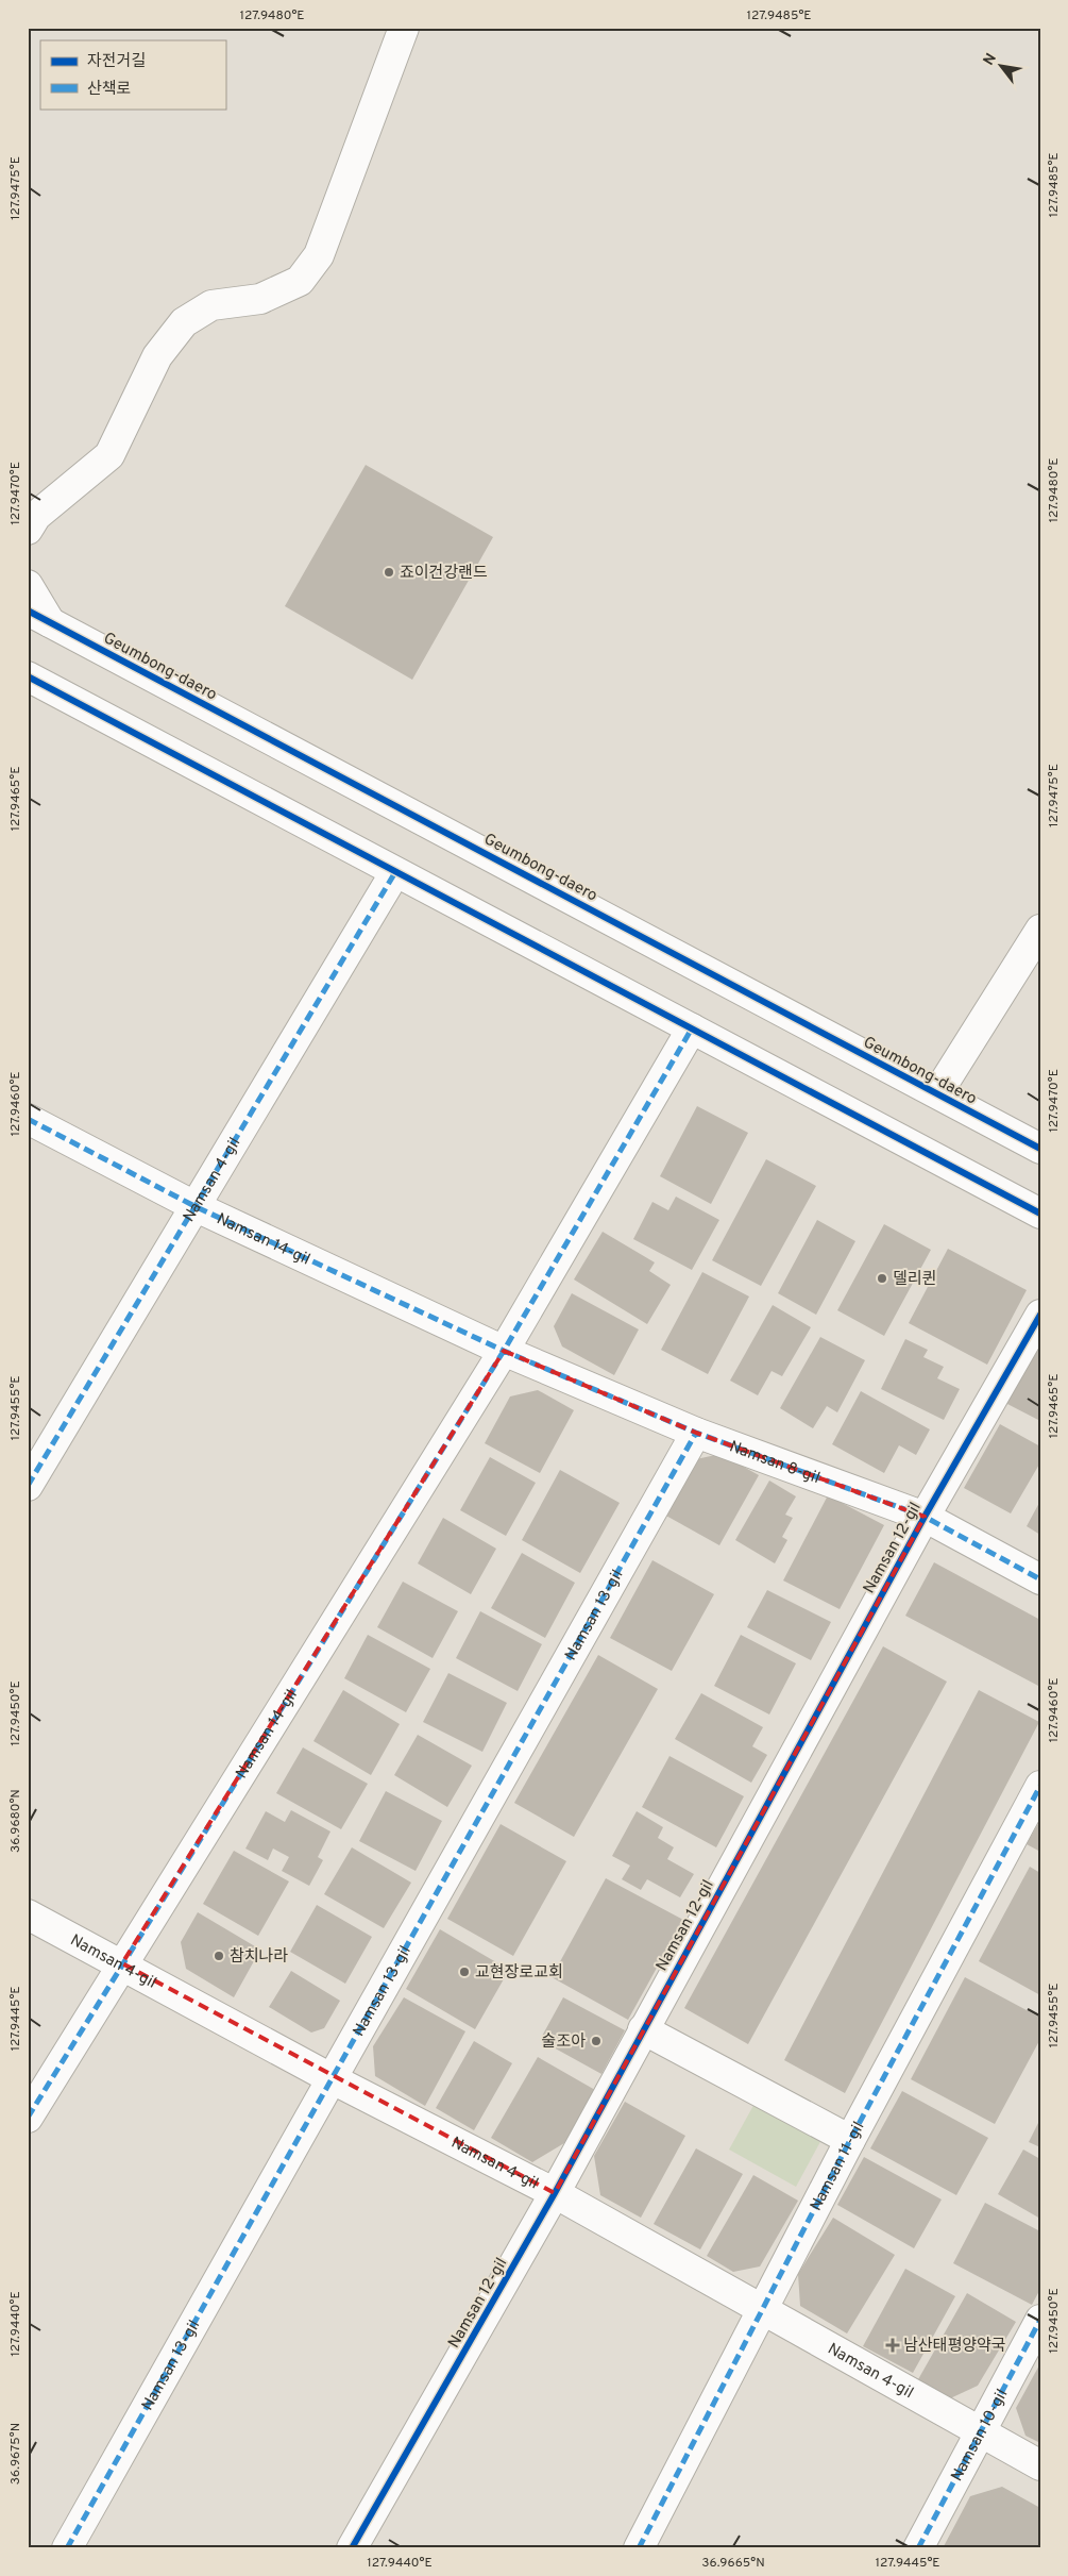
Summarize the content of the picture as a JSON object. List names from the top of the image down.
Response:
{
  "streets": {
    "street": [
      "Geumbong-daero",
      "Namsan 4-gil",
      "Namsan 14-gil",
      "Namsan 8-gil",
      "Namsan 12-gil",
      "Namsan 13-gil",
      "Namsan 11-gil",
      "Namsan 10-gil"
    ]
  },
  "crossings": [
    ["Namsan 4-gil", "Namsan 14-gil"],
    ["Namsan 4-gil", "Namsan 12-gil"],
    ["Namsan 4-gil", "Namsan 13-gil"],
    ["Namsan 4-gil", "Namsan 11-gil"],
    ["Namsan 4-gil", "Namsan 10-gil"],
    ["Namsan 14-gil", "Namsan 8-gil"],
    ["Namsan 8-gil", "Namsan 12-gil"],
    ["Namsan 8-gil", "Namsan 13-gil"]
  ],
  "places": {
    "other": [
      "죠이건강랜드",
      "델리퀸",
      "참치나라",
      "교현장로교회",
      "술조아"
    ],
    "health": ["남산태평양약국"]
  },
  "legend": ["자전거길", "산책로"],
  "north": "top left",
  "coordinates": [
    "127.9480°E",
    "127.9485°E",
    "127.9475°E",
    "127.9470°E",
    "127.9465°E",
    "127.9460°E",
    "127.9455°E",
    "127.9450°E",
    "36.9680°N",
    "127.9445°E",
    "127.9440°E",
    "36.9675°N",
    "36.9665°N"
  ]
}
